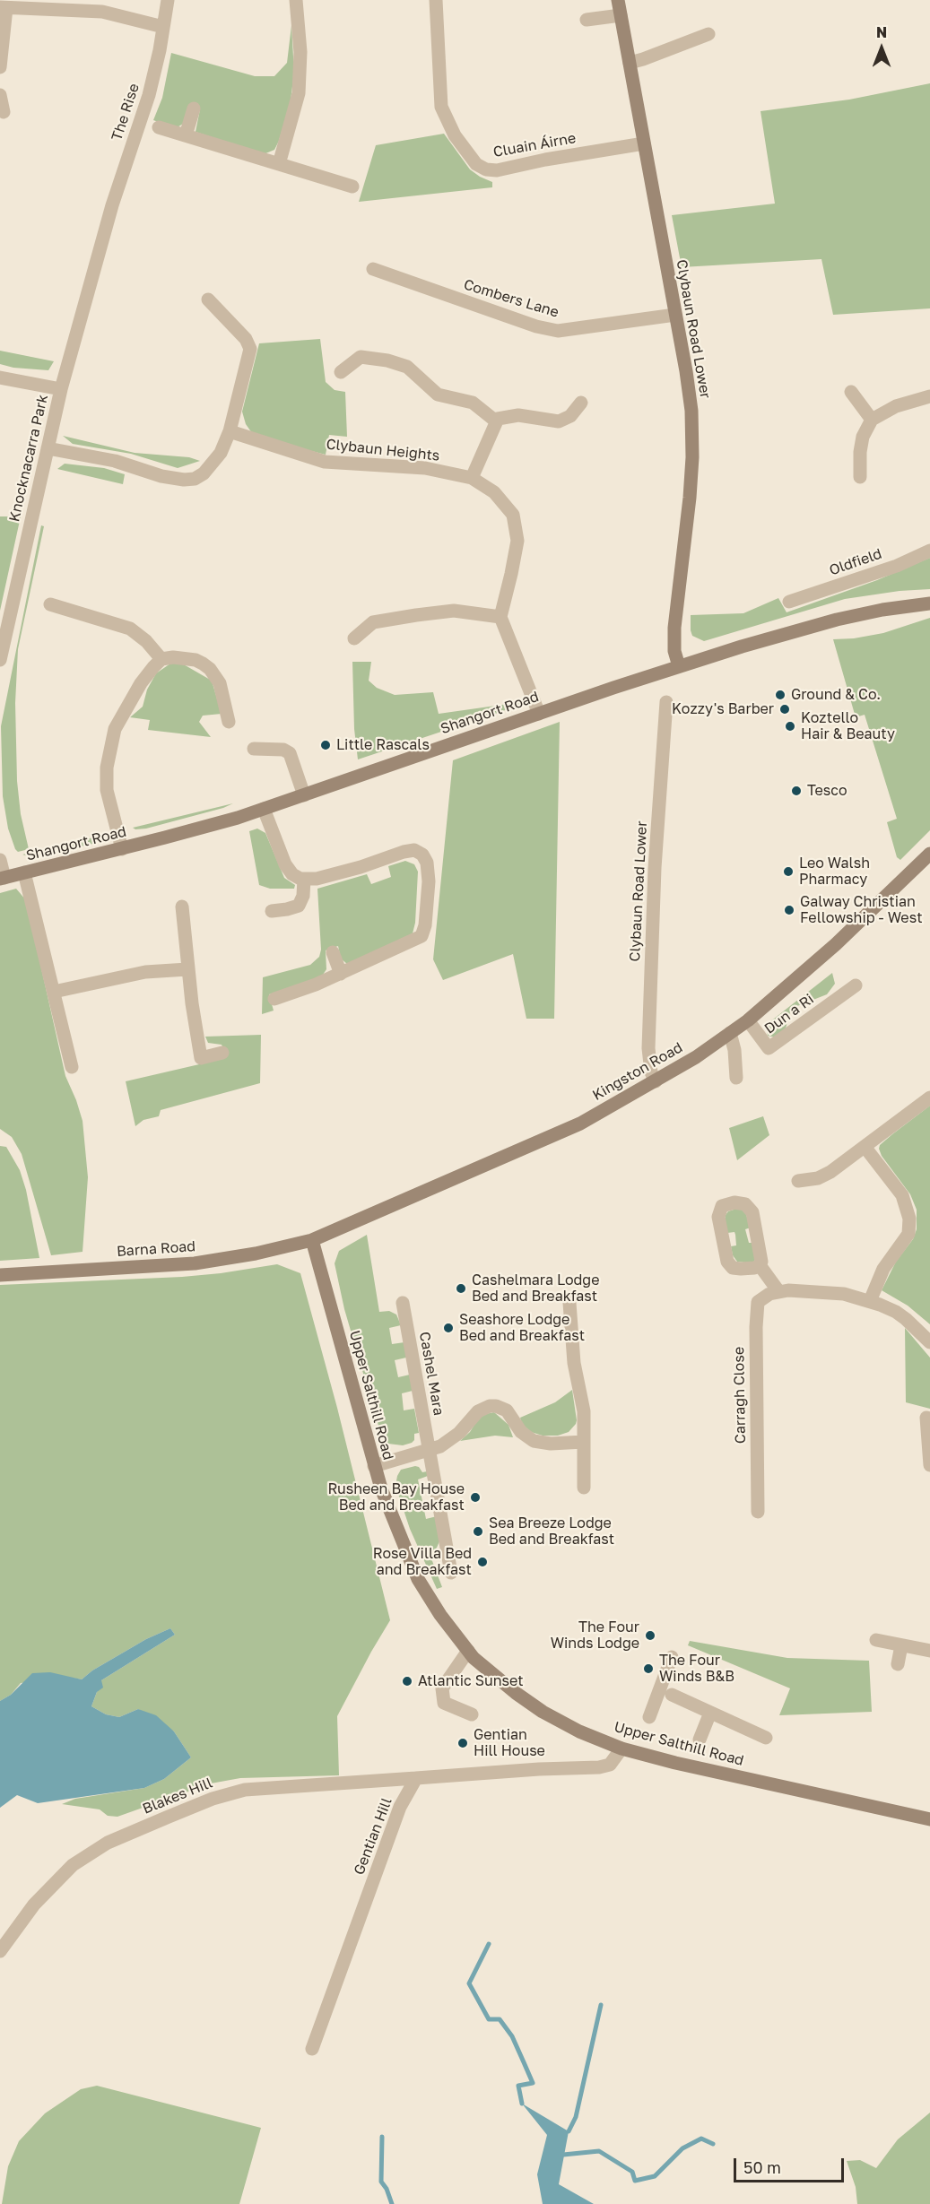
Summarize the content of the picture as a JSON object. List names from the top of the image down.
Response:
{
  "streets": {
    "main road": [
      "Clybaun Road Lower",
      "Shangort Road",
      "Kingston Road",
      "Barna Road",
      "Upper Salthill Road"
    ],
    "street": [
      "The Rise",
      "Cluain Áirne",
      "Combers Lane",
      "Clybaun Heights",
      "Knocknacarra Park",
      "Oldfield",
      "Dun a Ri",
      "Cashel Mara",
      "Carragh Close",
      "Blakes Hill",
      "Gentian Hill"
    ]
  },
  "crossings": [
    ["The Rise", "Knocknacarra Park"],
    ["Cluain Áirne", "Clybaun Road Lower"],
    ["Combers Lane", "Clybaun Road Lower"],
    ["Clybaun Road Lower", "Shangort Road"],
    ["Clybaun Road Lower", "Kingston Road"],
    ["Dun a Ri", "Kingston Road"],
    ["Kingston Road", "Barna Road"],
    ["Kingston Road", "Upper Salthill Road"],
    ["Barna Road", "Upper Salthill Road"],
    ["Cashel Mara", "Upper Salthill Road"],
    ["Blakes Hill", "Gentian Hill"]
  ],
  "places": [
    "Ground & Co.",
    "Kozzy's Barber",
    "Koztello Hair & Beauty",
    "Little Rascals",
    "Tesco",
    "Leo Walsh Pharmacy",
    "Galway Christian Fellowship - West",
    "Cashelmara Lodge Bed and Breakfast",
    "Seashore Lodge Bed and Breakfast",
    "Rusheen Bay House Bed and Breakfast",
    "Sea Breeze Lodge Bed and Breakfast",
    "Rose Villa Bed and Breakfast",
    "The Four Winds Lodge",
    "The Four Winds B&B",
    "Atlantic Sunset",
    "Gentian Hill House"
  ],
  "scale_bar": "50 m",
  "north": "top"
}
